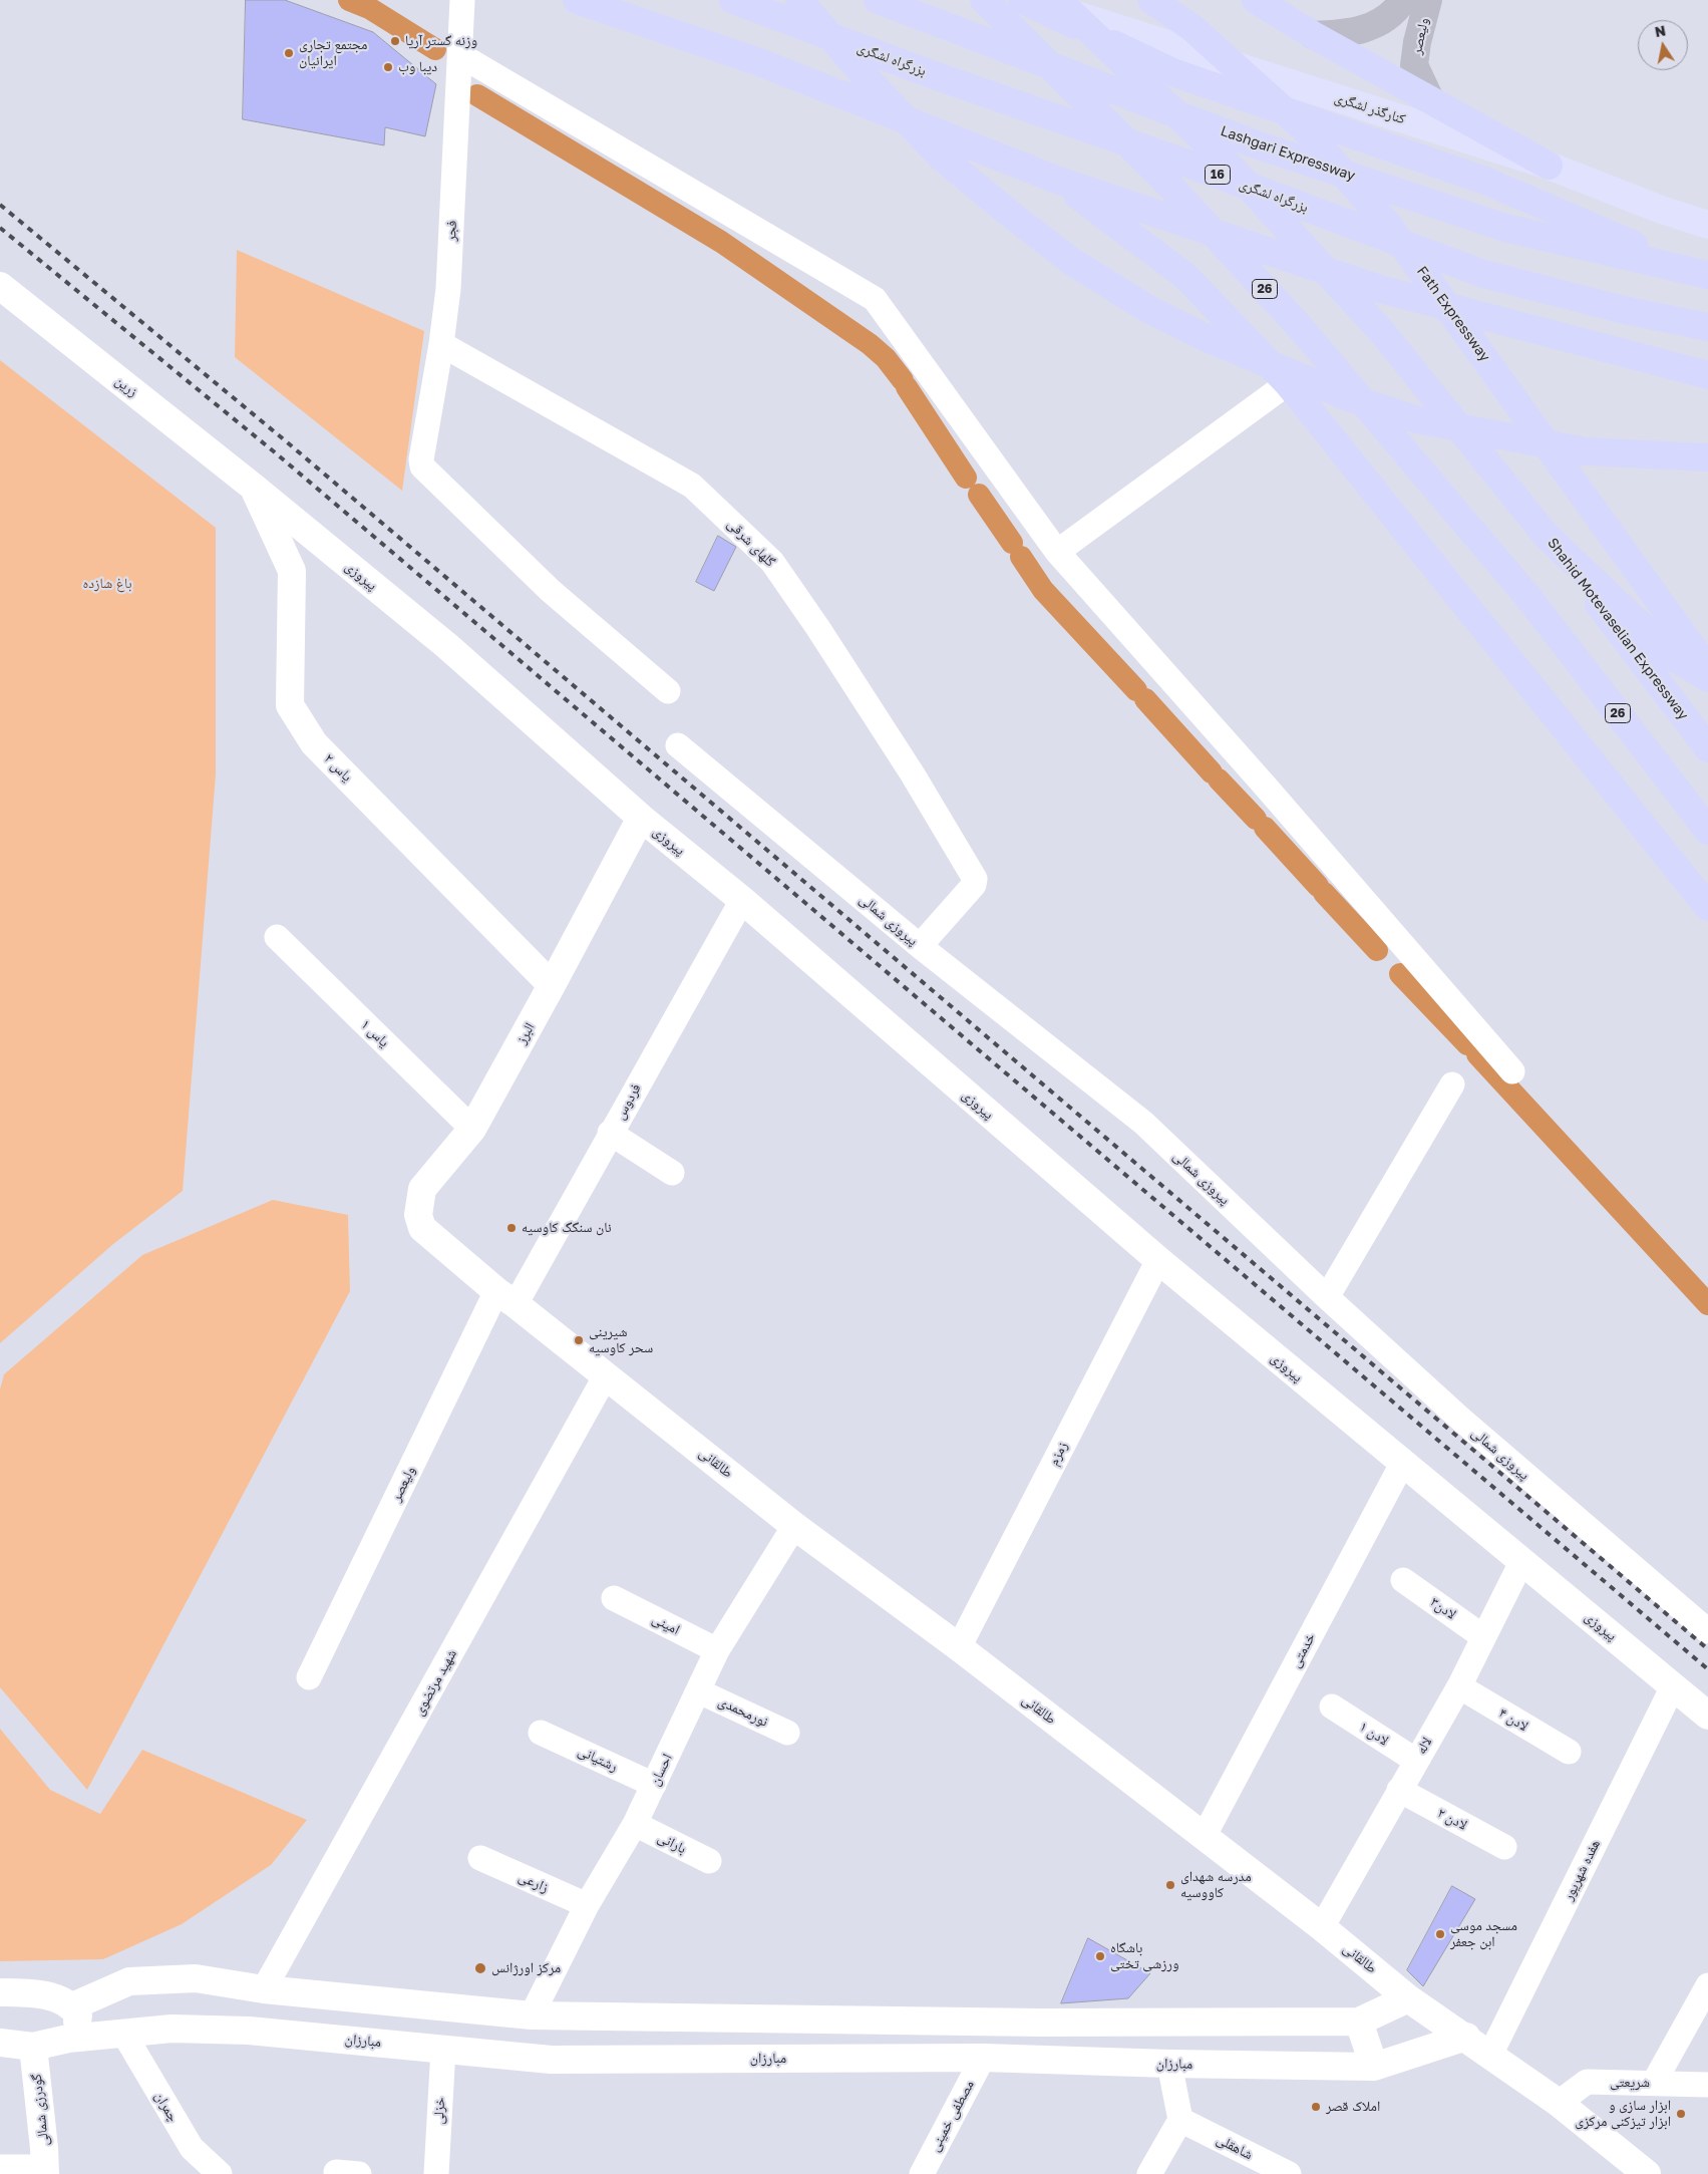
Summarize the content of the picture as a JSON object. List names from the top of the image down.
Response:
{
  "streets": {
    "highway": [
      "بزرگراه لشگری",
      "Lashgari Expressway",
      "16",
      "26",
      "Fath Expressway",
      "Shahid Motevaselian Expressway"
    ],
    "main road": ["ولیعصر", "کنارگذر لشگری"],
    "street": [
      "فجر",
      "زرین",
      "گلهای شرقی",
      "پیروزی",
      "یاس ۲",
      "پیروزی شمالی",
      "یاس ۱",
      "البرز",
      "فردوس",
      "زمزم",
      "طالقانی",
      "لادن۳",
      "امینی",
      "خدمتی",
      "شهید مرتضوی",
      "نورمحمدی",
      "لادن ۴",
      "لادن ۱",
      "لاله",
      "رشتیانی",
      "احسان",
      "لادن ۲",
      "بارانی",
      "هفده شهریور",
      "زارعی",
      "مبارزان",
      "شریعتی",
      "چمران",
      "گودرزی شمالی",
      "خزلی",
      "مصطفی خمینی",
      "شاهقلی"
    ]
  },
  "crossings": [
    ["ولیعصر", "فردوس"],
    ["ولیعصر", "طالقانی"],
    ["فجر", "گلهای شرقی"],
    ["زرین", "پیروزی"],
    ["زرین", "یاس ۲"],
    ["گلهای شرقی", "پیروزی شمالی"],
    ["پیروزی", "یاس ۲"],
    ["پیروزی", "البرز"],
    ["پیروزی", "فردوس"],
    ["پیروزی", "زمزم"],
    ["پیروزی", "خدمتی"],
    ["پیروزی", "لاله"],
    ["پیروزی", "هفده شهریور"],
    ["یاس ۲", "البرز"],
    ["یاس ۱", "البرز"],
    ["البرز", "طالقانی"],
    ["فردوس", "طالقانی"],
    ["زمزم", "طالقانی"],
    ["طالقانی", "خدمتی"],
    ["طالقانی", "شهید مرتضوی"],
    ["طالقانی", "لاله"],
    ["طالقانی", "احسان"],
    ["طالقانی", "هفده شهریور"],
    ["طالقانی", "مبارزان"],
    ["طالقانی", "شریعتی"],
    ["لادن۳", "لاله"],
    ["امینی", "احسان"],
    ["نورمحمدی", "احسان"],
    ["لادن ۴", "لاله"],
    ["لادن ۱", "لاله"],
    ["لاله", "لادن ۲"],
    ["رشتیانی", "احسان"],
    ["احسان", "بارانی"],
    ["احسان", "زارعی"],
    ["مبارزان", "چمران"],
    ["مبارزان", "گودرزی شمالی"],
    ["مبارزان", "خزلی"],
    ["مبارزان", "مصطفی خمینی"]
  ],
  "parks": ["باغ شازده"],
  "places": [
    "وزنه گستر آریا",
    "مجتمع تجاری ایرانیان",
    "دیبا وب",
    "نان سنگگ کاوسیه",
    "شیرینی سحر کاوسیه",
    "مدرسه شهدای کاووسیه",
    "مسجد موسی ابن جعفر",
    "باشگاه ورزشی تختی",
    "مرکز اورژانس",
    "املاک قصر",
    "ابزار سازی و ابزار تیزکنی مرکزی"
  ],
  "north": "top"
}
